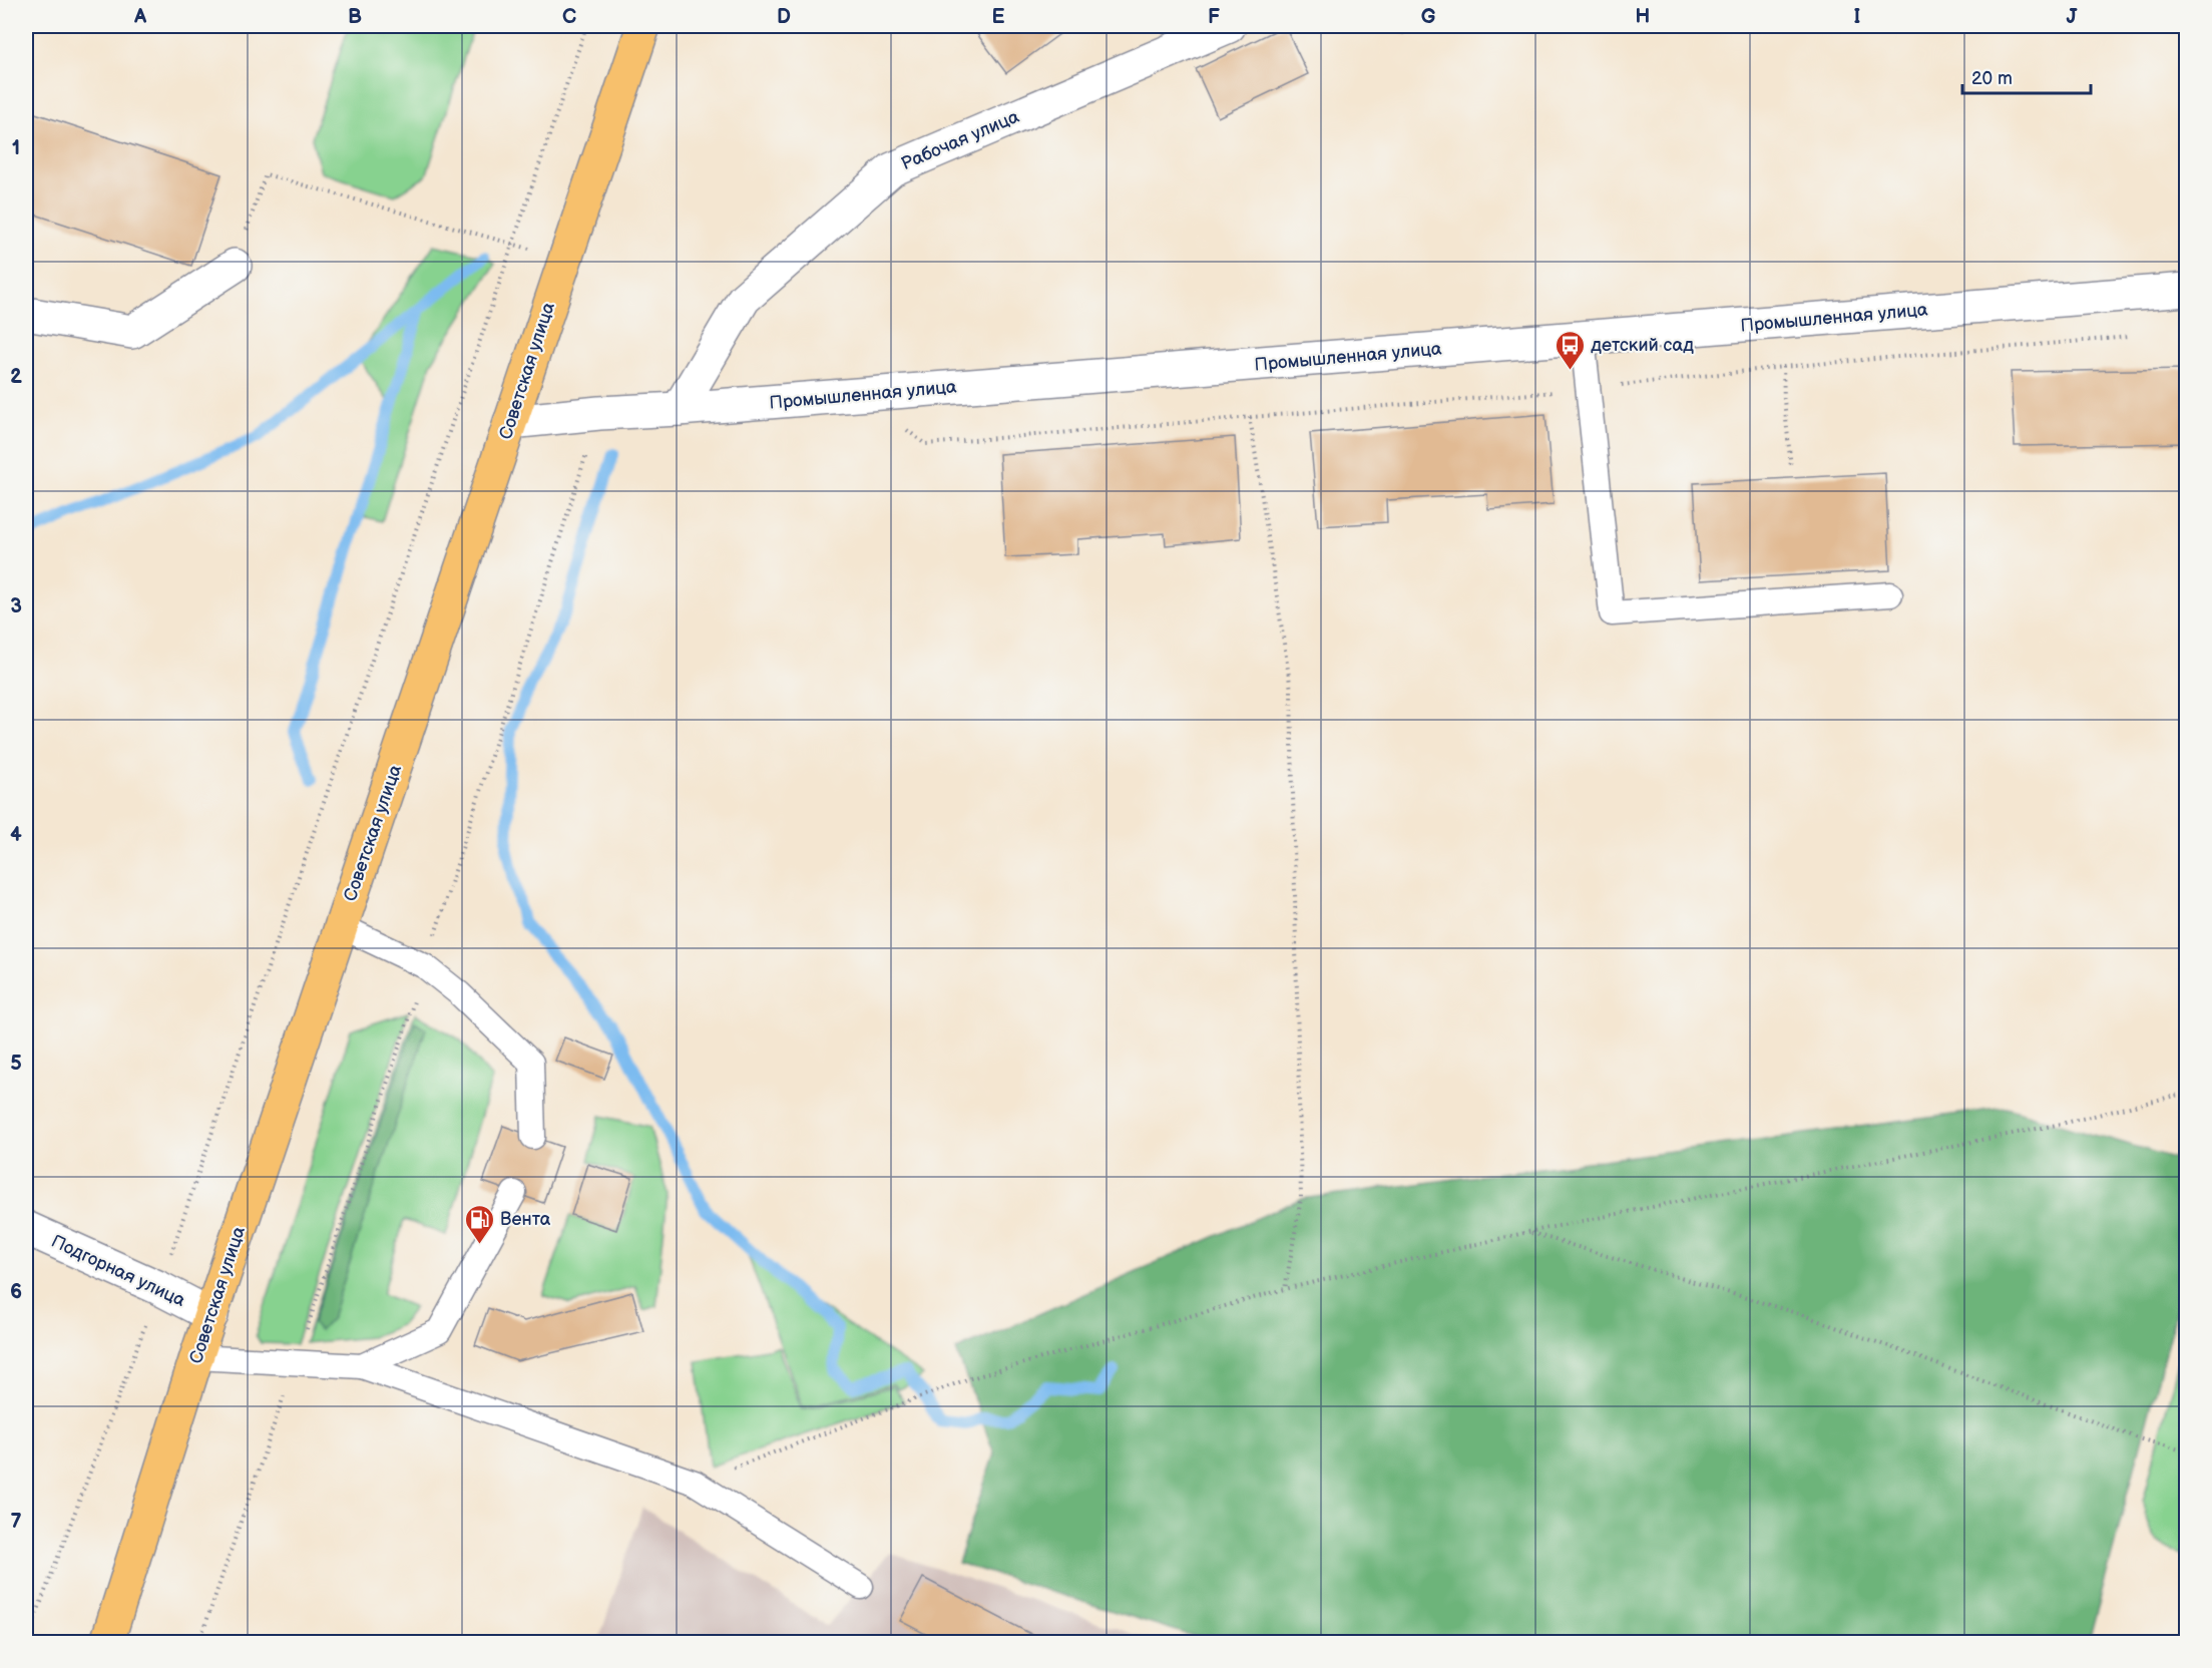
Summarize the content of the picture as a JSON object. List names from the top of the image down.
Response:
{
  "streets": {
    "main road": ["Советская улица"],
    "street": ["Рабочая улица", "Промышленная улица", "Подгорная улица"]
  },
  "crossings": [
    ["Рабочая улица", "Промышленная улица"],
    ["Промышленная улица", "Советская улица"],
    ["Советская улица", "Подгорная улица"]
  ],
  "places": {
    "bus stop": ["детский сад"],
    "fuel station": ["Вента"]
  },
  "scale_bar": "20 m",
  "grid": {
    "columns": [
      "A",
      "B",
      "C",
      "D",
      "E",
      "F",
      "G",
      "H",
      "I",
      "J"
    ],
    "rows": [
      "1",
      "2",
      "3",
      "4",
      "5",
      "6",
      "7"
    ]
  }
}
